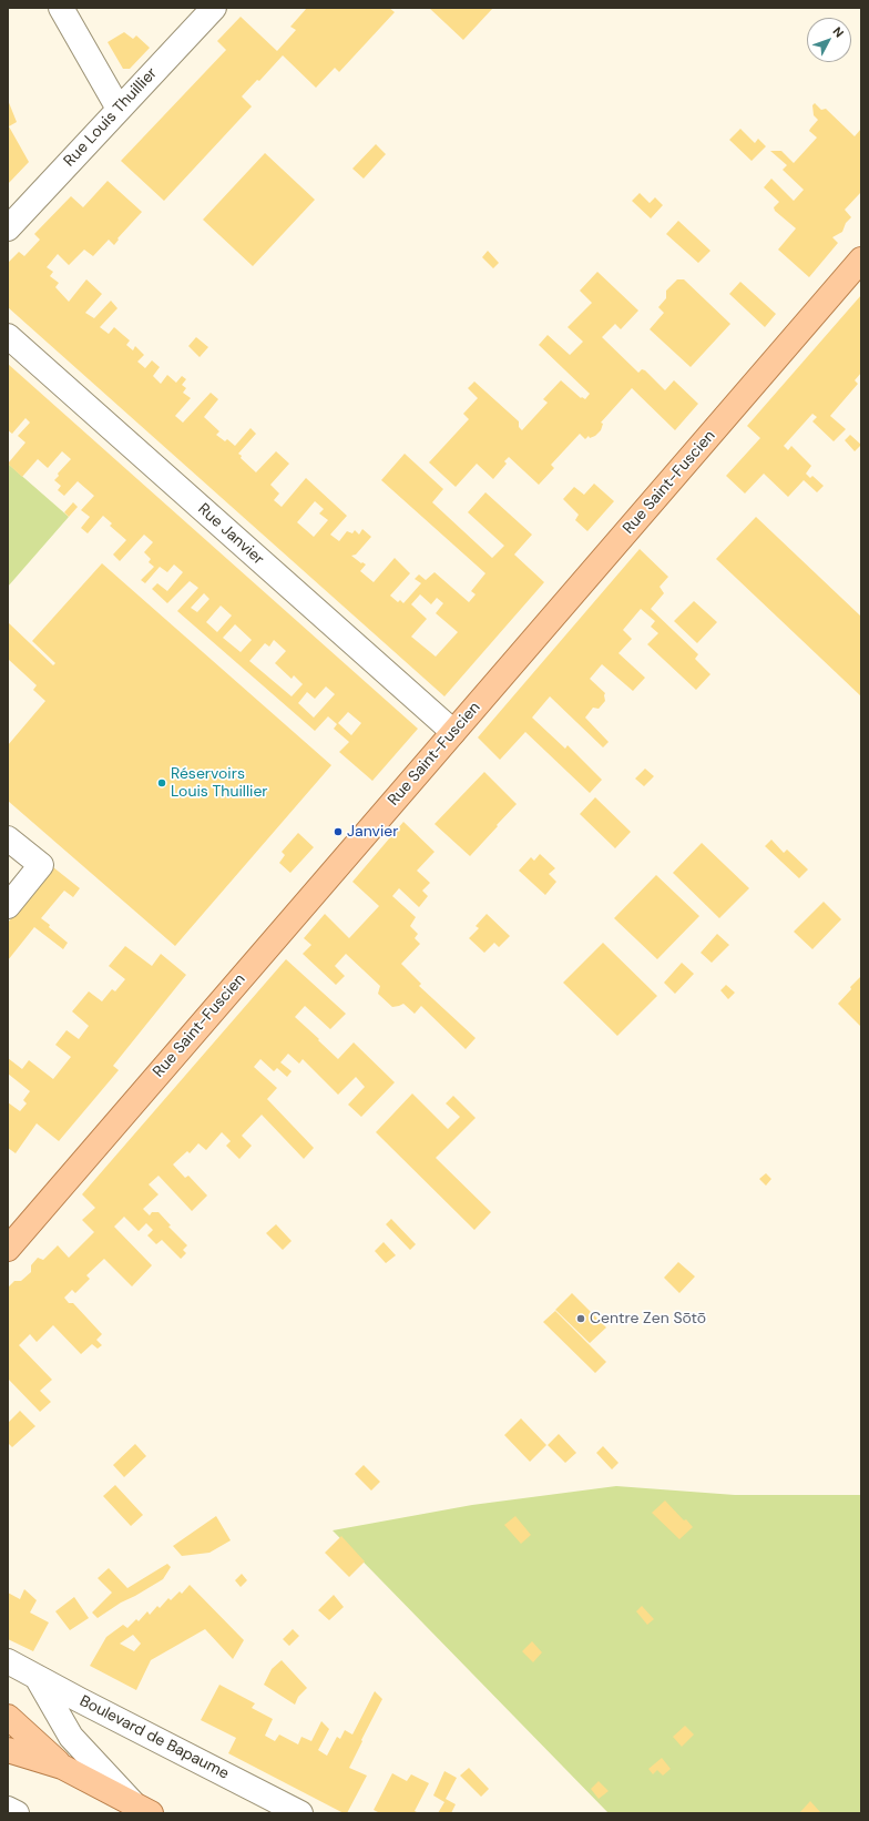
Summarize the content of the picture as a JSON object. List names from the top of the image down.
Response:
{
  "streets": {
    "main road": ["Rue Saint-Fuscien"],
    "street": ["Rue Louis Thuillier", "Rue Janvier", "Boulevard de Bapaume"]
  },
  "crossings": [
    ["Rue Saint-Fuscien", "Rue Janvier"]
  ],
  "places": ["Réservoirs Louis Thuillier", "Janvier", "Centre Zen Sōtō"],
  "north": "top right"
}
